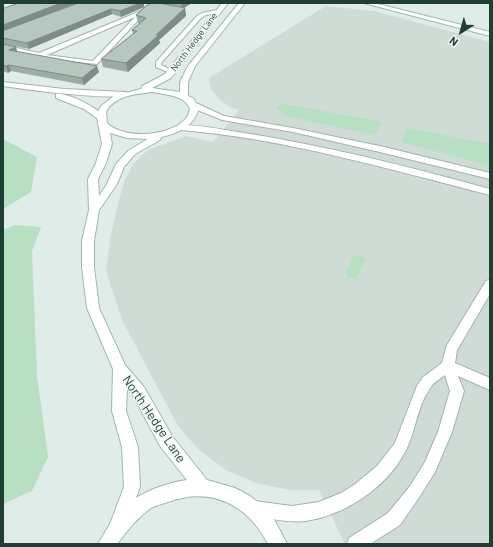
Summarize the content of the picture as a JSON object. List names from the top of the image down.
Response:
{
  "streets": {
    "street": ["North Hedge Lane"]
  },
  "north": "bottom left"
}
